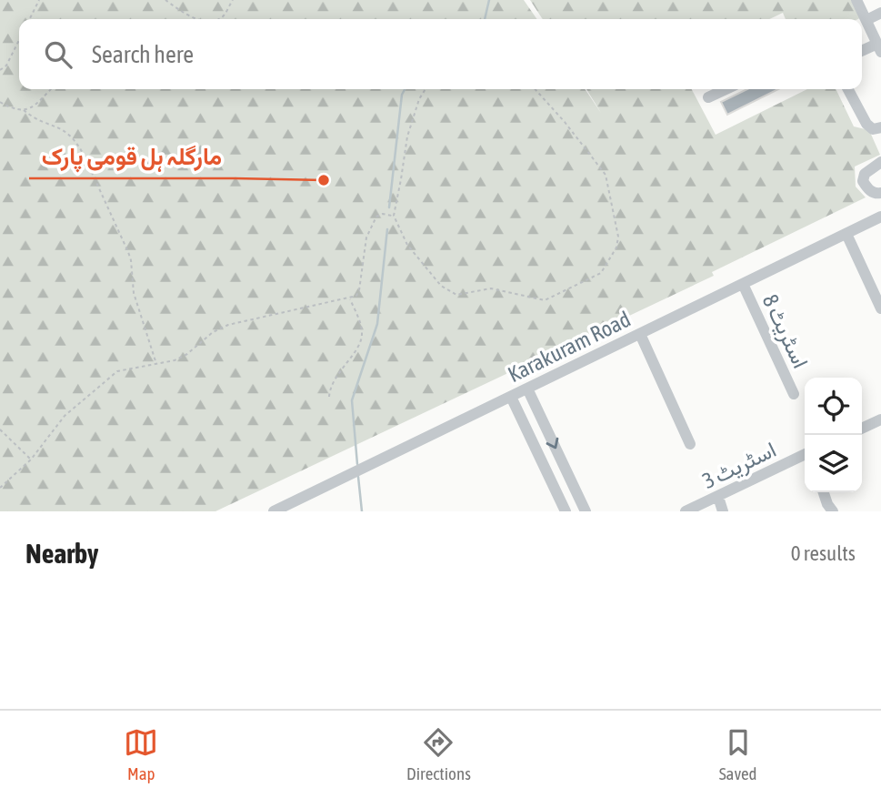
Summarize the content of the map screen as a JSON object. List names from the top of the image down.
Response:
{
  "streets": {
    "street": ["اسٹریٹ 8", "Karakuram Road", "اسٹریٹ 3"]
  },
  "crossings": [
    ["اسٹریٹ 8", "Karakuram Road"]
  ],
  "places": ["مارگلہ ہل قومی پارک"],
  "page": {
    "search": "Search here",
    "heading": ["Nearby", "0 results"],
    "nav": ["Map", "Directions", "Saved"]
  }
}
